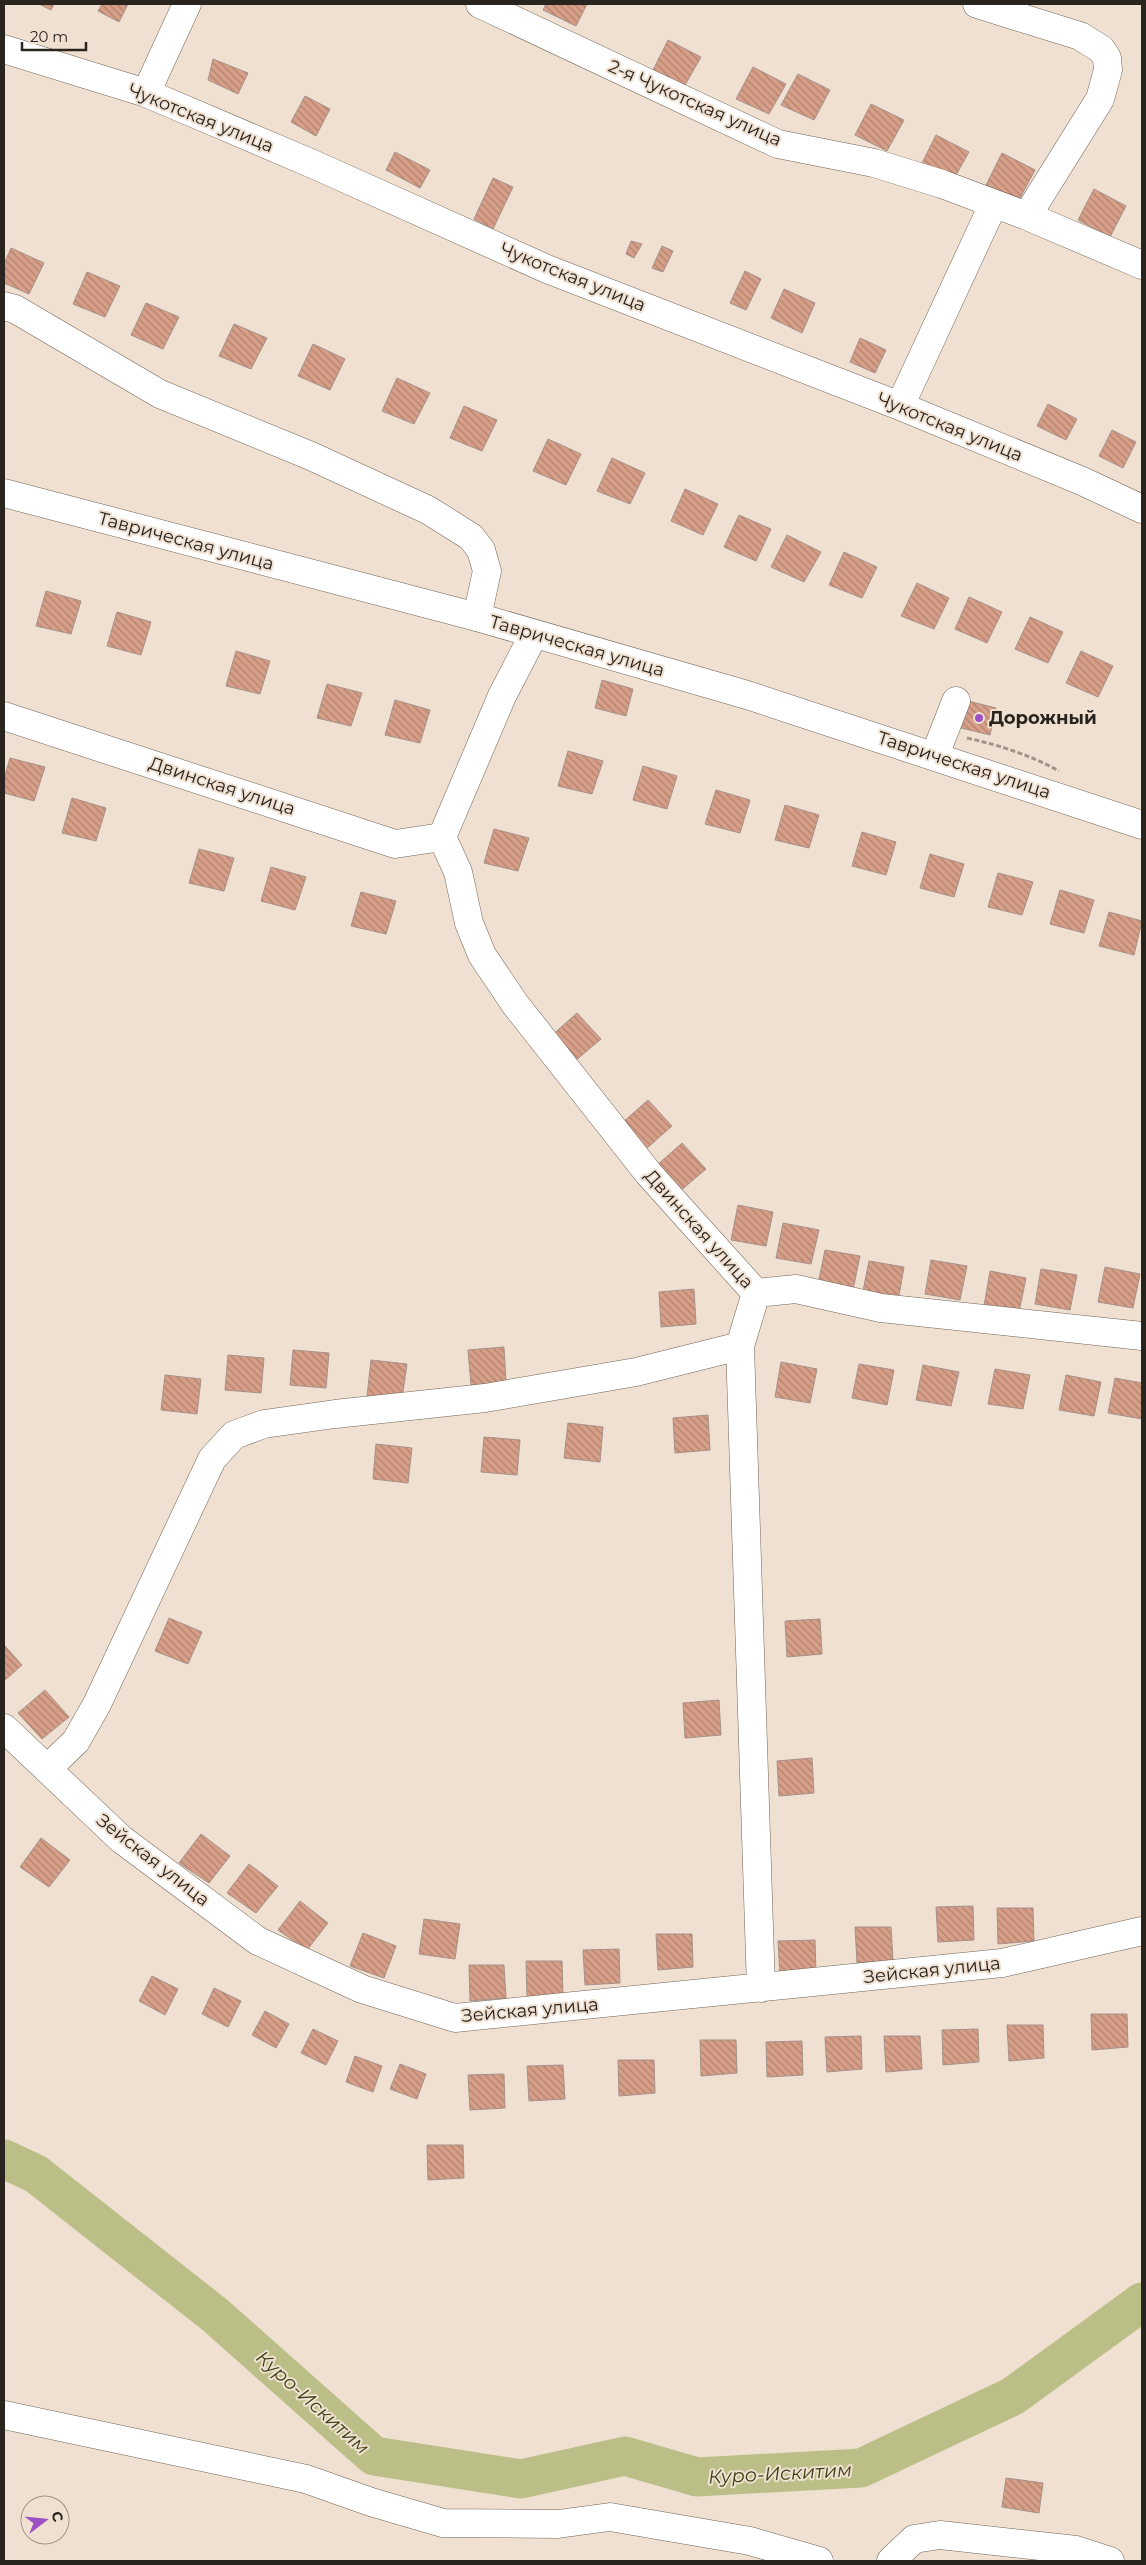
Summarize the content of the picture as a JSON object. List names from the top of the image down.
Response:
{
  "streets": {
    "street": [
      "2-я Чукотская улица",
      "Чукотская улица",
      "Таврическая улица",
      "Двинская улица",
      "Зейская улица"
    ]
  },
  "water": ["Куро-Искитим"],
  "places": ["Дорожный"],
  "scale_bar": "20 m",
  "north": "right"
}
